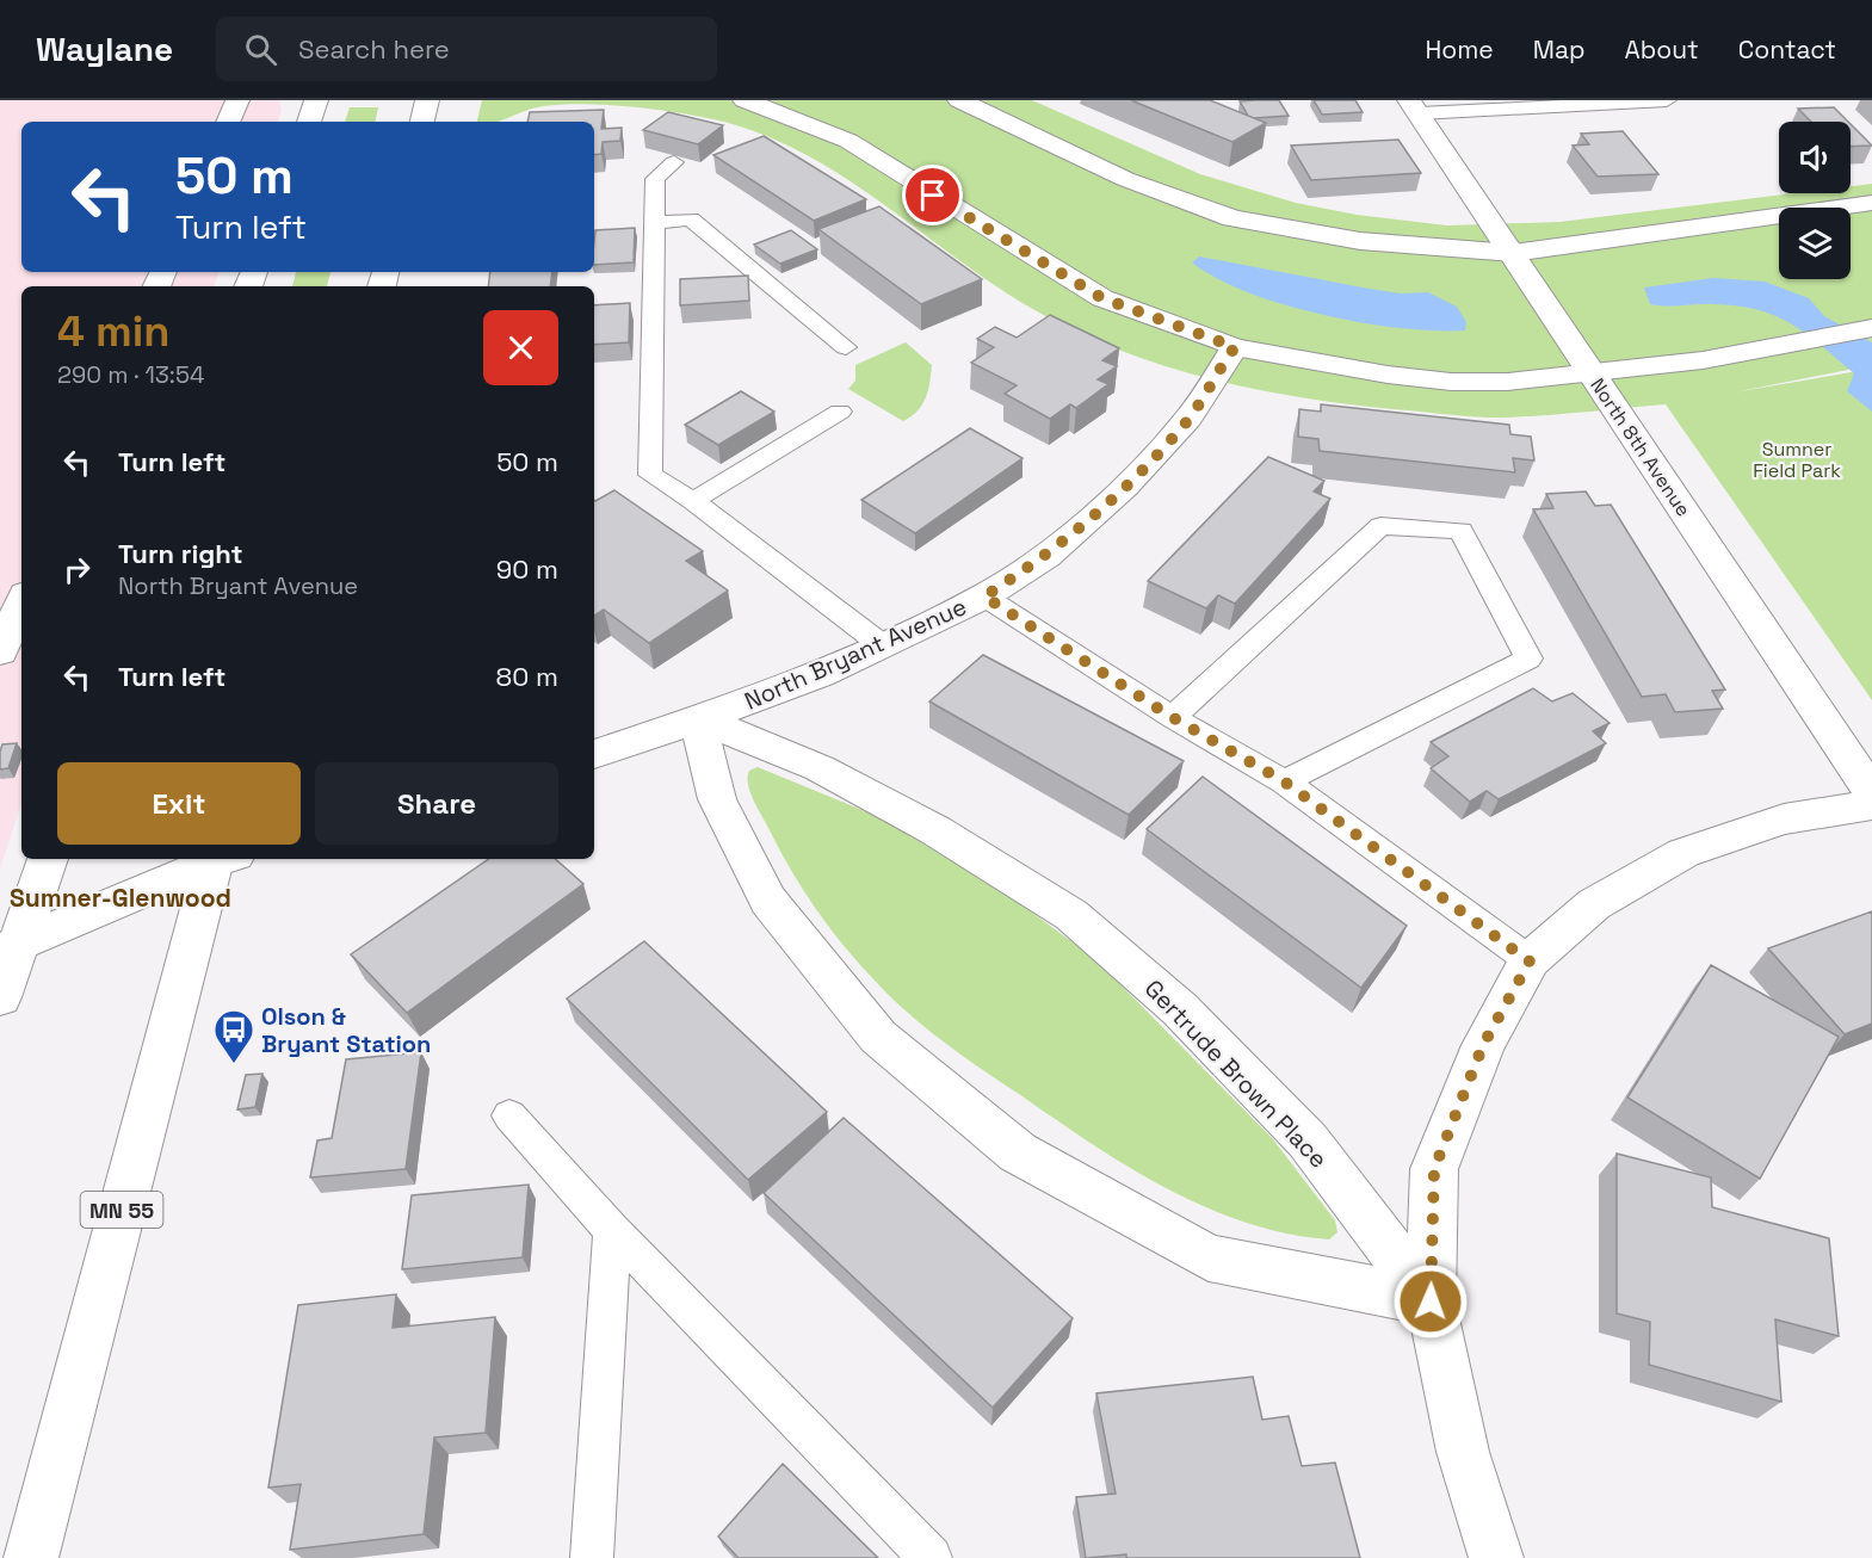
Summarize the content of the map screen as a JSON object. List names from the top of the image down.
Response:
{
  "streets": {
    "street": [
      "North 8th Avenue",
      "North Bryant Avenue",
      "Gertrude Brown Place",
      "MN 55"
    ]
  },
  "crossings": [
    ["North Bryant Avenue", "Gertrude Brown Place"]
  ],
  "districts": ["Sumner-Glenwood"],
  "parks": ["Sumner Field Park"],
  "places": {
    "bus stop": ["Olson & Bryant Station"]
  },
  "page": {
    "header": "Waylane",
    "search": "Search here",
    "nav": [
      "Home",
      "Map",
      "About",
      "Contact"
    ],
    "turn": ["50 m", "Turn left"],
    "heading": ["4 min", "290 m · 13:54"],
    "list": [
      {
        "name": "Turn left",
        "value": "50 m"
      },
      {
        "name": "Turn right",
        "note": "North Bryant Avenue",
        "value": "90 m"
      },
      {
        "name": "Turn left",
        "value": "80 m"
      }
    ],
    "buttons": ["Exit", "Share"]
  }
}
